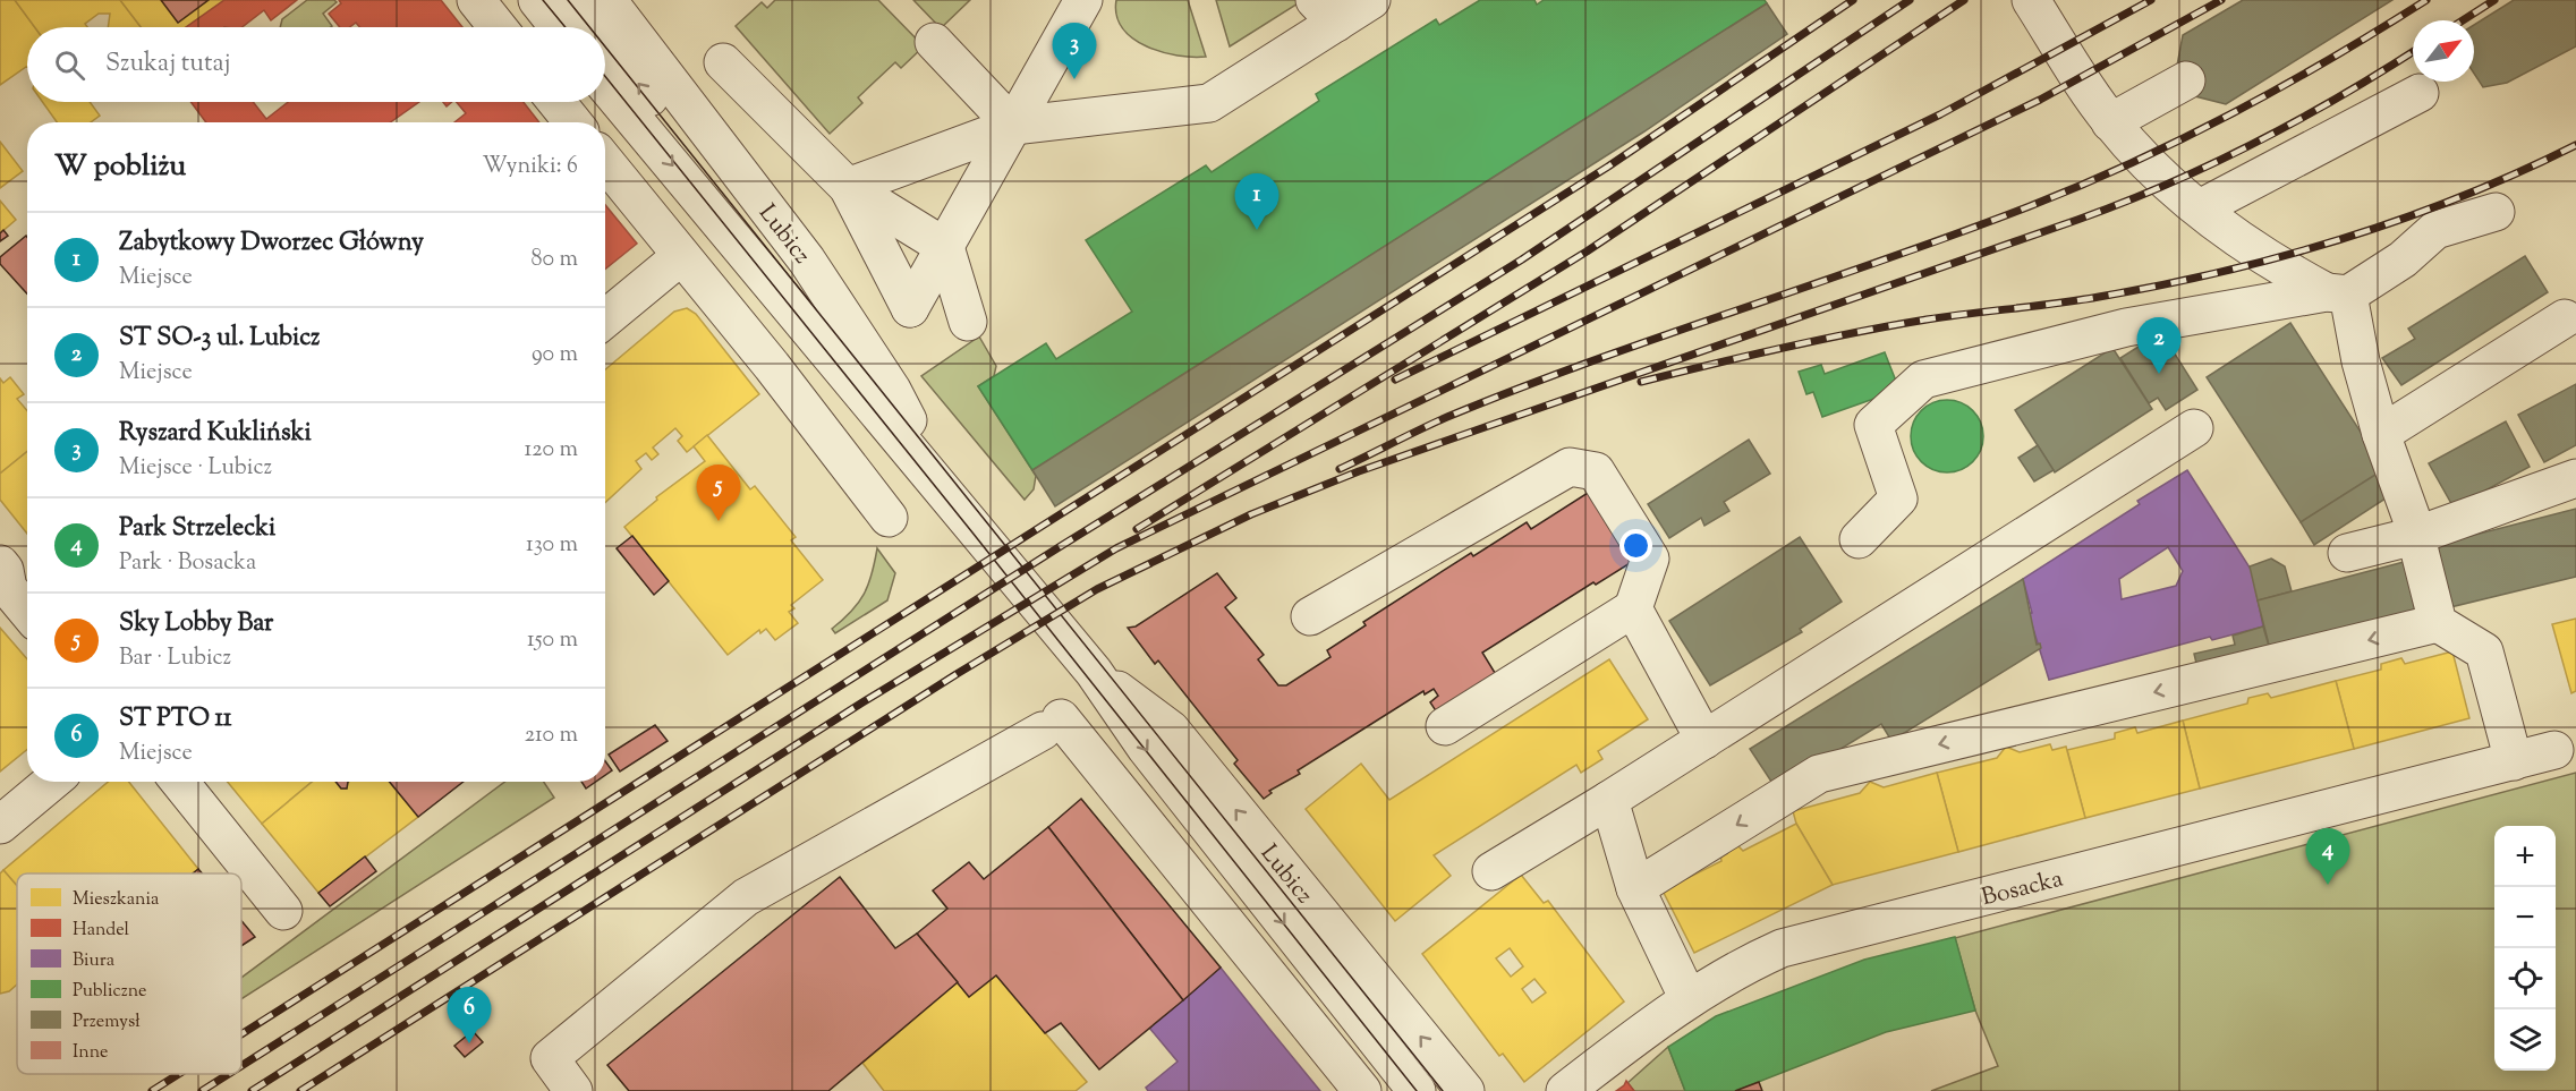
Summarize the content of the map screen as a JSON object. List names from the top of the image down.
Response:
{
  "streets": {
    "street": ["Lubicz", "Bosacka"]
  },
  "legend": [
    "Mieszkania",
    "Handel",
    "Biura",
    "Publiczne",
    "Przemysł",
    "Inne"
  ],
  "north": "top right",
  "page": {
    "pins": [
      "3",
      "1",
      "2",
      "5",
      "4",
      "6"
    ],
    "search": "Szukaj tutaj",
    "heading": ["W pobliżu", "Wyniki: 6"],
    "list": [
      {
        "mark": "1",
        "name": "Zabytkowy Dworzec Główny",
        "note": "Miejsce",
        "value": "80 m"
      },
      {
        "mark": "2",
        "name": "ST SO-3 ul. Lubicz",
        "note": "Miejsce",
        "value": "90 m"
      },
      {
        "mark": "3",
        "name": "Ryszard Kukliński",
        "note": "Miejsce · Lubicz",
        "value": "120 m"
      },
      {
        "mark": "4",
        "name": "Park Strzelecki",
        "note": "Park · Bosacka",
        "value": "130 m"
      },
      {
        "mark": "5",
        "name": "Sky Lobby Bar",
        "note": "Bar · Lubicz",
        "value": "150 m"
      },
      {
        "mark": "6",
        "name": "ST PTO 11",
        "note": "Miejsce",
        "value": "210 m"
      }
    ],
    "map_buttons": ["+", "−"]
  }
}
